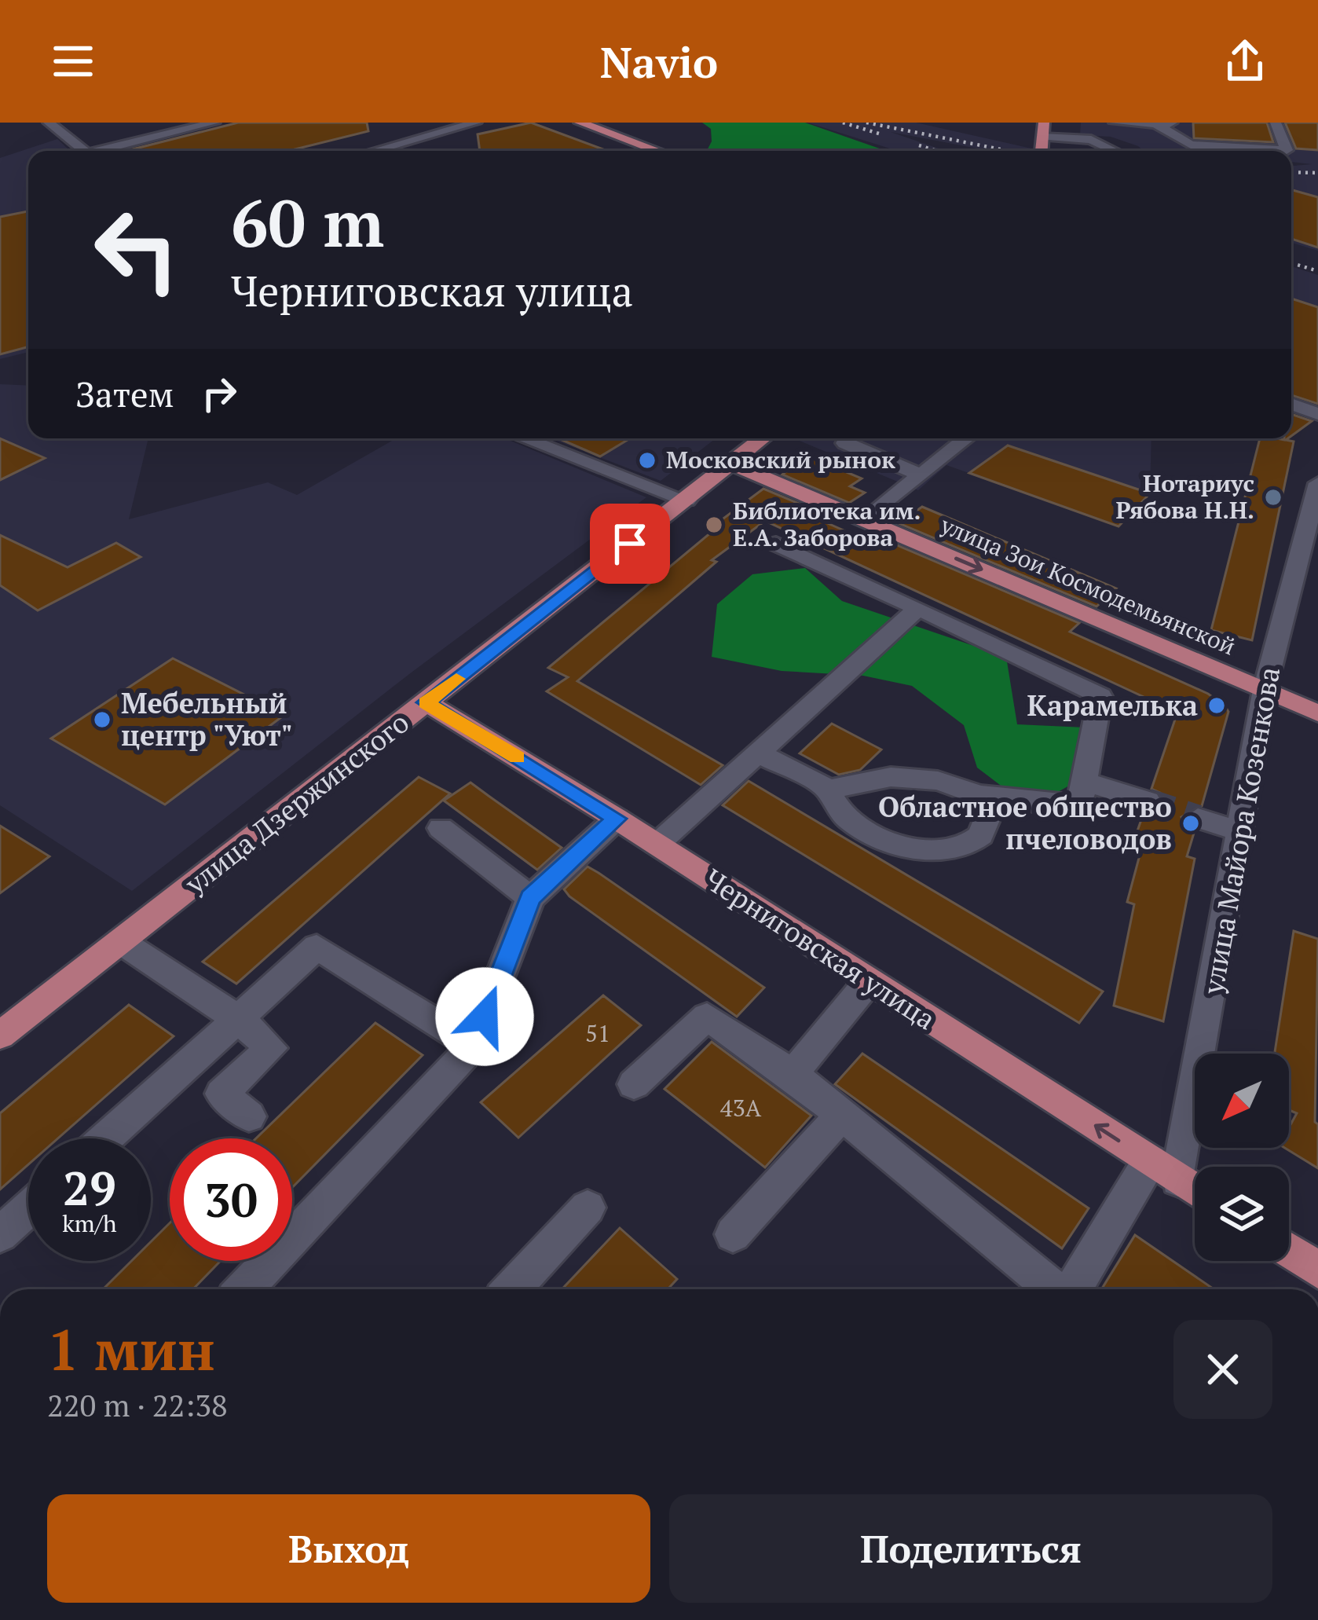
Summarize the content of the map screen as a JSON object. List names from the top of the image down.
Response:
{
  "streets": {
    "main road": ["улица Зои Космодемьянской", "улица Дзержинского", "Черниговская улица"],
    "street": ["улица Майора Козенкова"]
  },
  "crossings": [
    ["улица Зои Космодемьянской", "улица Дзержинского"],
    ["улица Зои Космодемьянской", "улица Майора Козенкова"],
    ["улица Дзержинского", "Черниговская улица"],
    ["улица Майора Козенкова", "Черниговская улица"]
  ],
  "one_way": ["улица Зои Космодемьянской", "Черниговская улица"],
  "places": [
    "Московский рынок",
    "Нотариус Рябова Н.Н.",
    "Библиотека им. Е.А. Заборова",
    "Карамелька",
    "Мебельный центр \"Уют\"",
    "Областное общество пчеловодов"
  ],
  "house_numbers": ["51", "43А"],
  "north": "bottom left",
  "page": {
    "header": "Navio",
    "turn": ["60 m", "Черниговская улица"],
    "then": "Затем",
    "speed": "29 km/h",
    "limit": "30",
    "heading": ["1 мин", "220 m · 22:38"],
    "buttons": ["Выход", "Поделиться"]
  }
}
